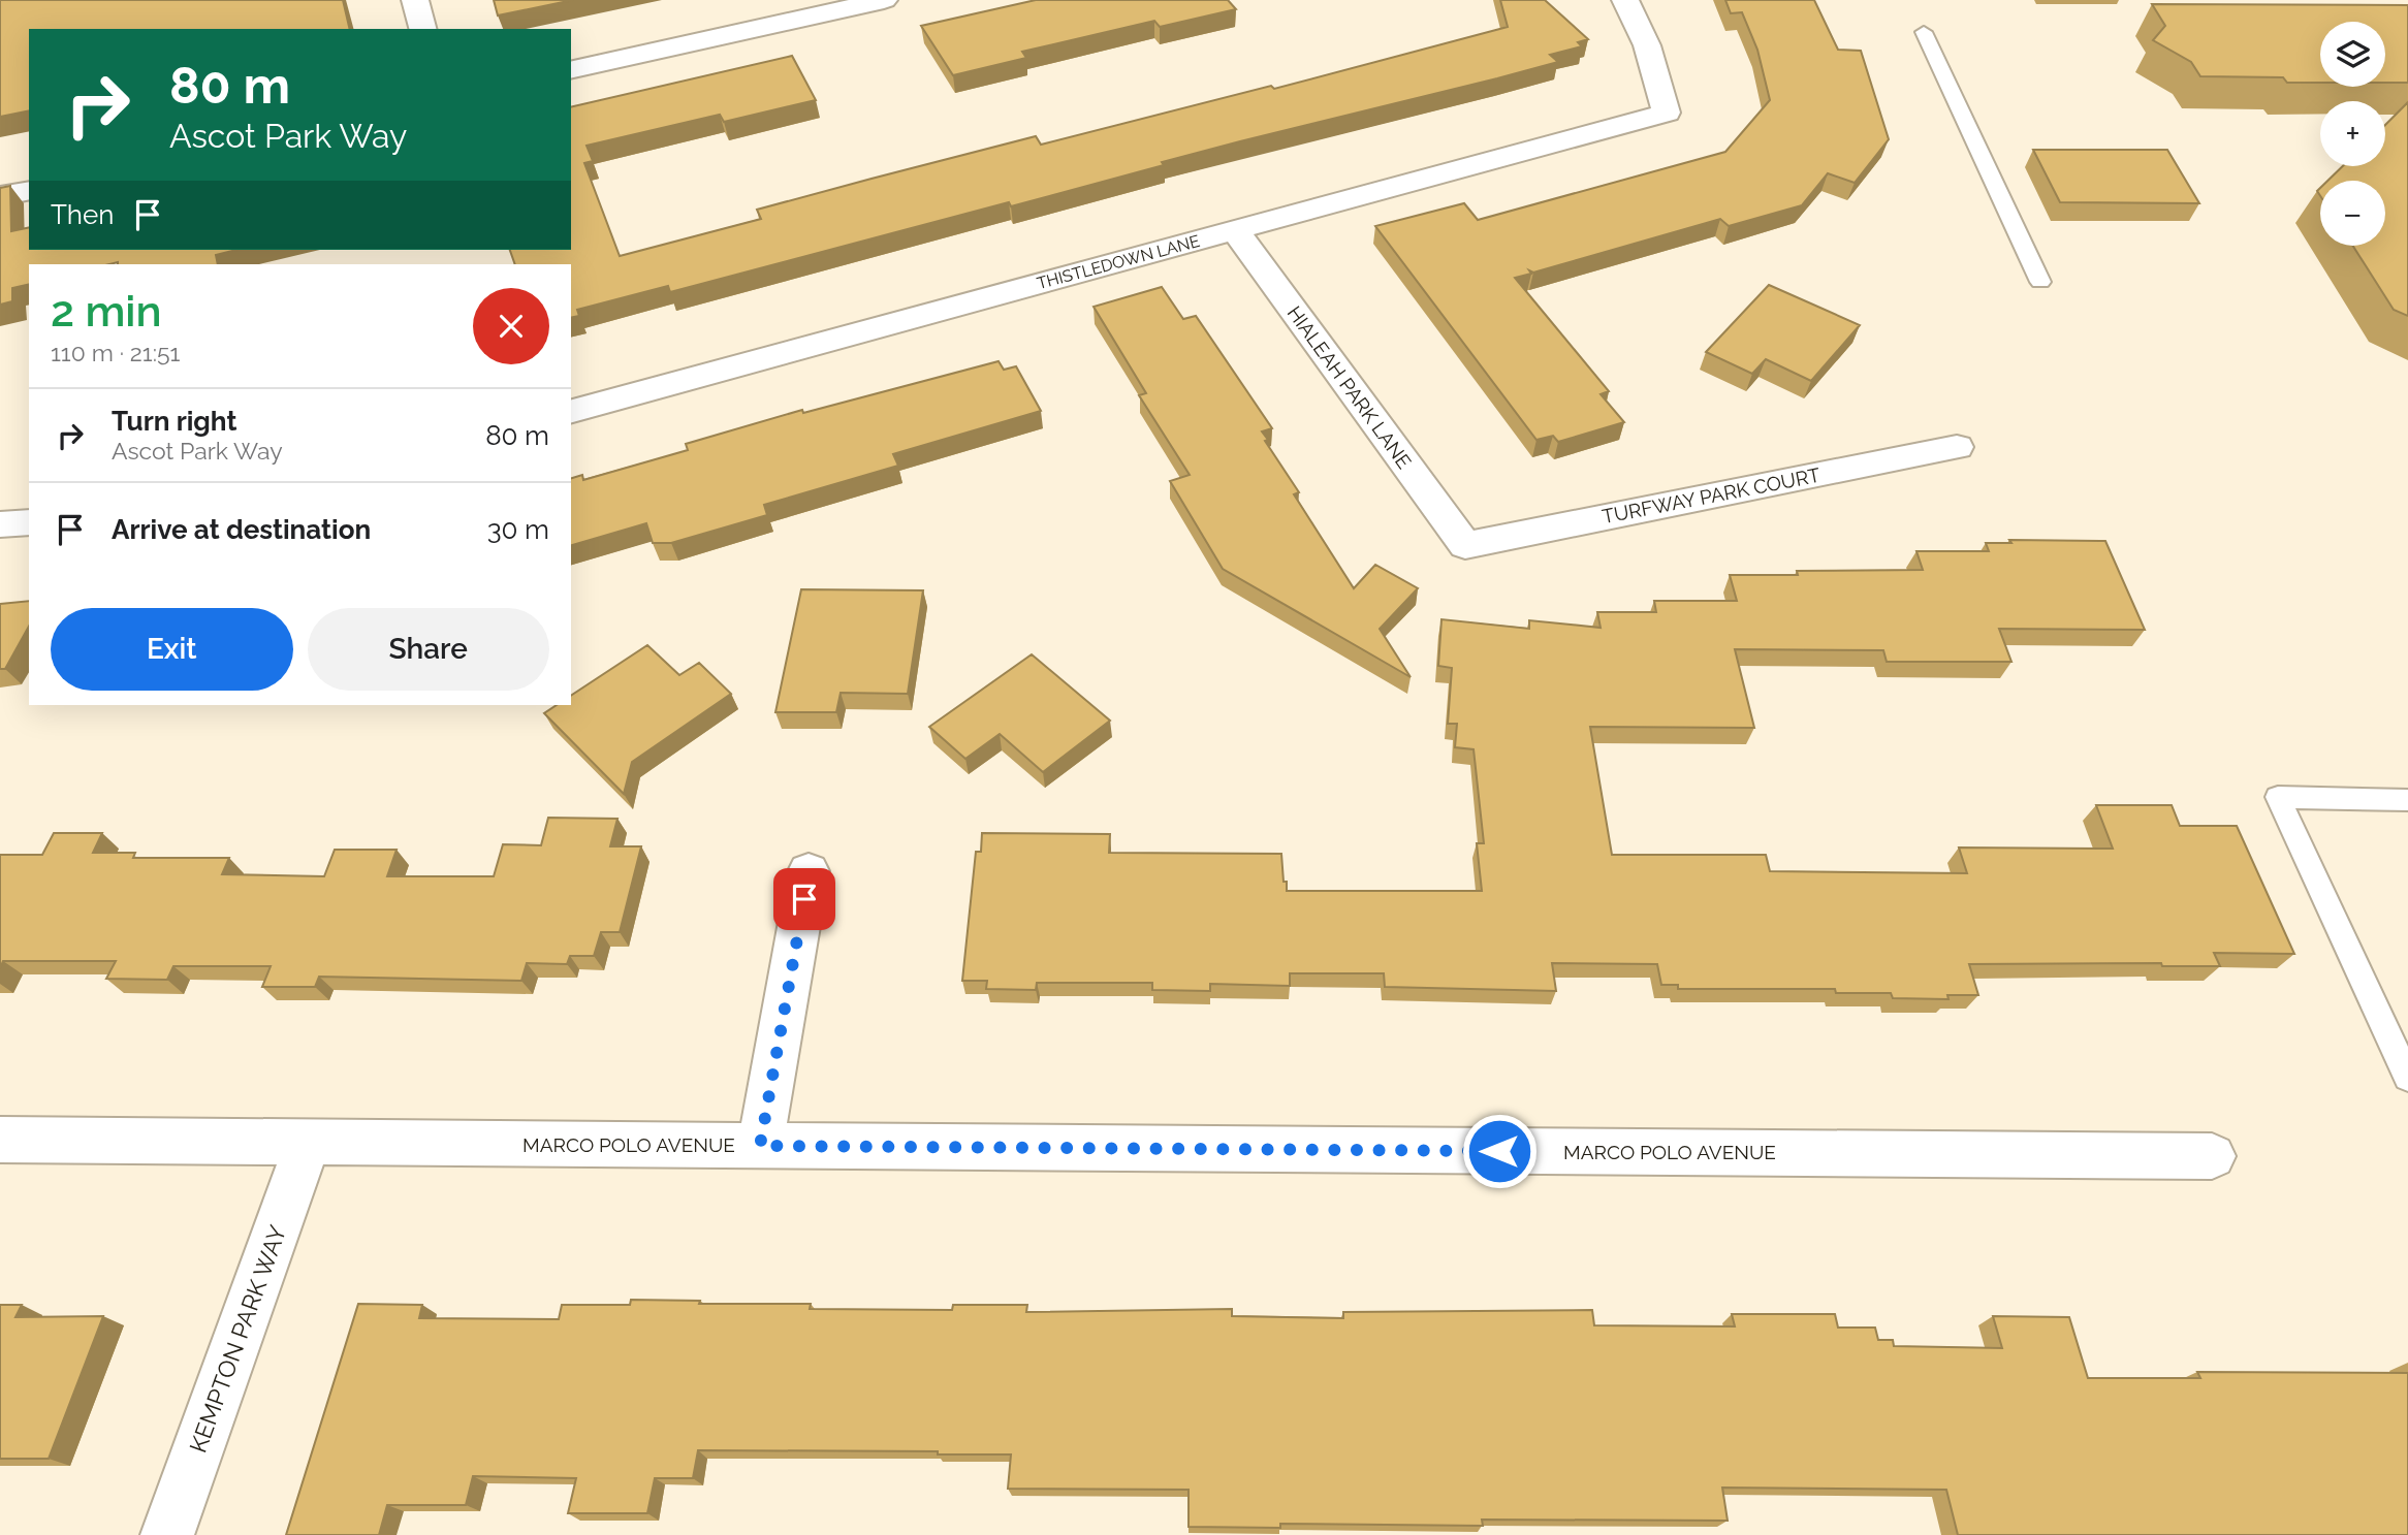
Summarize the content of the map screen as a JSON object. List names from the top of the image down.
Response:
{
  "streets": {
    "street": [
      "THISTLEDOWN LANE",
      "HIALEAH PARK LANE",
      "TURFWAY PARK COURT",
      "MARCO POLO AVENUE",
      "KEMPTON PARK WAY"
    ]
  },
  "crossings": [
    ["THISTLEDOWN LANE", "HIALEAH PARK LANE"],
    ["HIALEAH PARK LANE", "TURFWAY PARK COURT"],
    ["MARCO POLO AVENUE", "KEMPTON PARK WAY"]
  ],
  "page": {
    "map_buttons": ["+", "−"],
    "turn": ["80 m", "Ascot Park Way"],
    "then": "Then",
    "heading": ["2 min", "110 m · 21:51"],
    "list": [
      {
        "name": "Turn right",
        "note": "Ascot Park Way",
        "value": "80 m"
      },
      {
        "name": "Arrive at destination",
        "value": "30 m"
      }
    ],
    "buttons": ["Exit", "Share"]
  }
}
